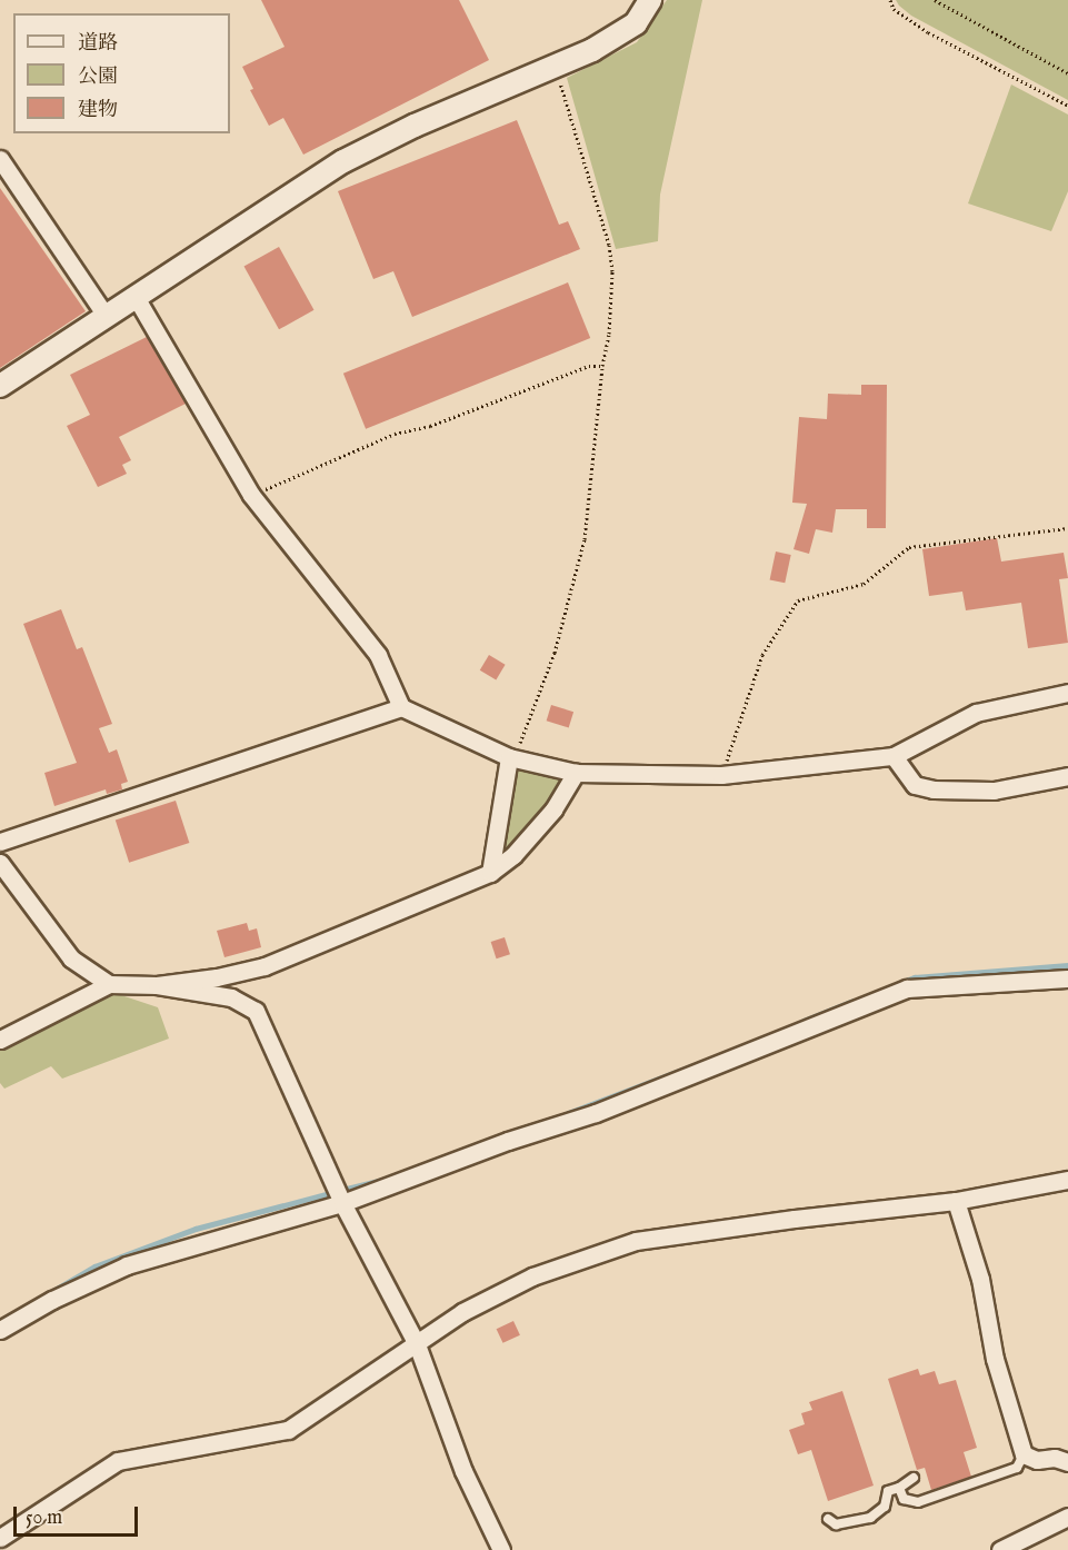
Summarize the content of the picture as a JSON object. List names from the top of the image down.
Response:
{
  "legend": ["道路", "公園", "建物"],
  "scale_bar": "50 m"
}
